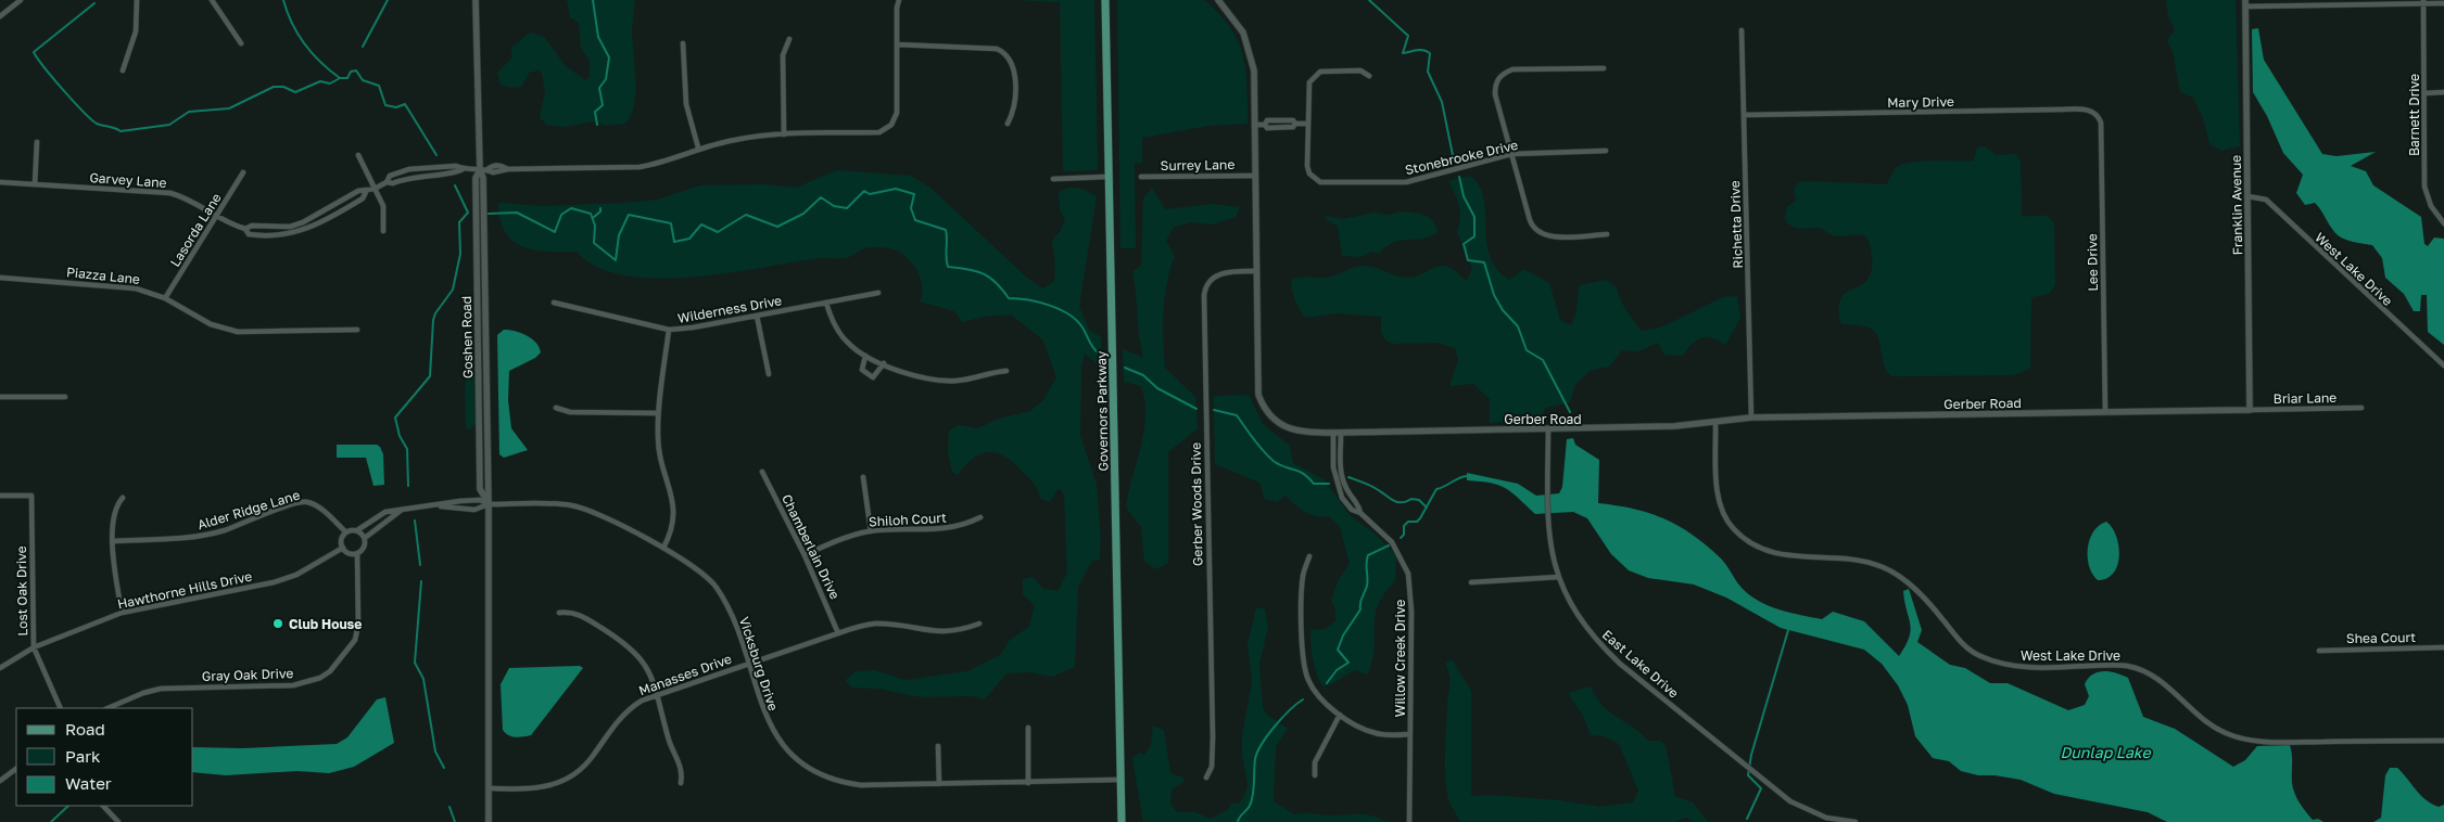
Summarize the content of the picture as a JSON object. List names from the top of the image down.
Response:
{
  "streets": {
    "main road": ["Governors Parkway"],
    "street": [
      "Mary Drive",
      "Barnett Drive",
      "Stonebrooke Drive",
      "Surrey Lane",
      "Garvey Lane",
      "Franklin Avenue",
      "Richetta Drive",
      "Lasorda Lane",
      "Lee Drive",
      "West Lake Drive",
      "Piazza Lane",
      "Wilderness Drive",
      "Goshen Road",
      "Briar Lane",
      "Gerber Road",
      "Gerber Woods Drive",
      "Alder Ridge Lane",
      "Shiloh Court",
      "Chamberlain Drive",
      "Hawthorne Hills Drive",
      "Lost Oak Drive",
      "Shea Court",
      "Willow Creek Drive",
      "Vicksburg Drive",
      "East Lake Drive",
      "Gray Oak Drive",
      "Manasses Drive"
    ]
  },
  "crossings": [
    ["Mary Drive", "Richetta Drive"],
    ["Mary Drive", "Lee Drive"],
    ["Surrey Lane", "Gerber Road"],
    ["Garvey Lane", "Lasorda Lane"],
    ["Garvey Lane", "Goshen Road"],
    ["Franklin Avenue", "West Lake Drive"],
    ["Franklin Avenue", "Briar Lane"],
    ["Franklin Avenue", "Gerber Road"],
    ["Richetta Drive", "Gerber Road"],
    ["Lasorda Lane", "Piazza Lane"],
    ["Lee Drive", "Gerber Road"],
    ["West Lake Drive", "Gerber Road"],
    ["Goshen Road", "Vicksburg Drive"],
    ["Goshen Road", "Manasses Drive"],
    ["Briar Lane", "Gerber Road"],
    ["Gerber Road", "Gerber Woods Drive"],
    ["Gerber Road", "Willow Creek Drive"],
    ["Gerber Road", "East Lake Drive"],
    ["Governors Parkway", "Vicksburg Drive"],
    ["Alder Ridge Lane", "Hawthorne Hills Drive"],
    ["Alder Ridge Lane", "Gray Oak Drive"],
    ["Shiloh Court", "Chamberlain Drive"],
    ["Chamberlain Drive", "Manasses Drive"],
    ["Hawthorne Hills Drive", "Lost Oak Drive"],
    ["Hawthorne Hills Drive", "Gray Oak Drive"],
    ["Vicksburg Drive", "Manasses Drive"]
  ],
  "water": ["Dunlap Lake"],
  "places": ["Club House"],
  "legend": ["Road", "Park", "Water"]
}
